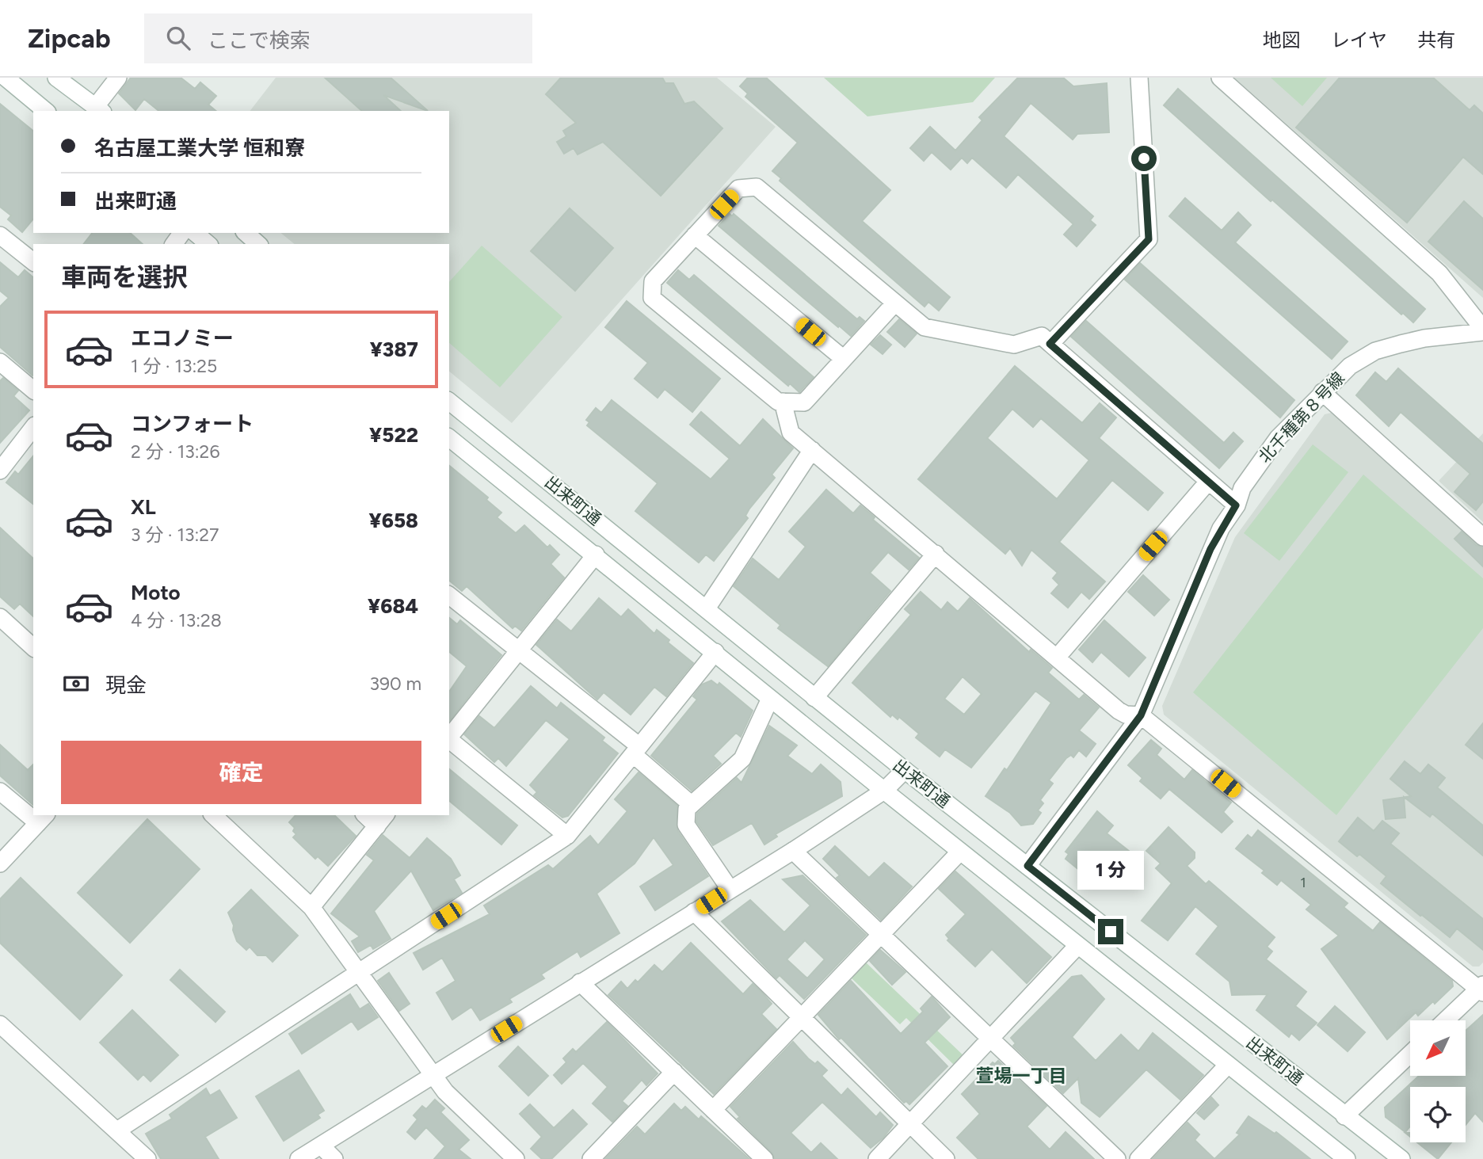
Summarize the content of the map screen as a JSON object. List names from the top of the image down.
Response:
{
  "streets": {
    "street": ["北千種第８号線", "出来町通"]
  },
  "crossings": [
    ["北千種第８号線", "出来町通"]
  ],
  "districts": ["萱場一丁目"],
  "house_numbers": ["1"],
  "north": "bottom left",
  "page": {
    "header": "Zipcab",
    "search": "ここで検索",
    "nav": ["地図", "レイヤ", "共有"],
    "banner": ["名古屋工業大学 恒和寮", "出来町通"],
    "heading": "車両を選択",
    "list": [
      {
        "name": "エコノミー",
        "note": "1 分 · 13:25",
        "value": "¥387"
      },
      {
        "name": "コンフォート",
        "note": "2 分 · 13:26",
        "value": "¥522"
      },
      {
        "name": "XL",
        "note": "3 分 · 13:27",
        "value": "¥658"
      },
      {
        "name": "Moto",
        "note": "4 分 · 13:28",
        "value": "¥684"
      }
    ],
    "pay": ["現金", "390 m"],
    "buttons": "確定",
    "bubble": "1 分"
  }
}
